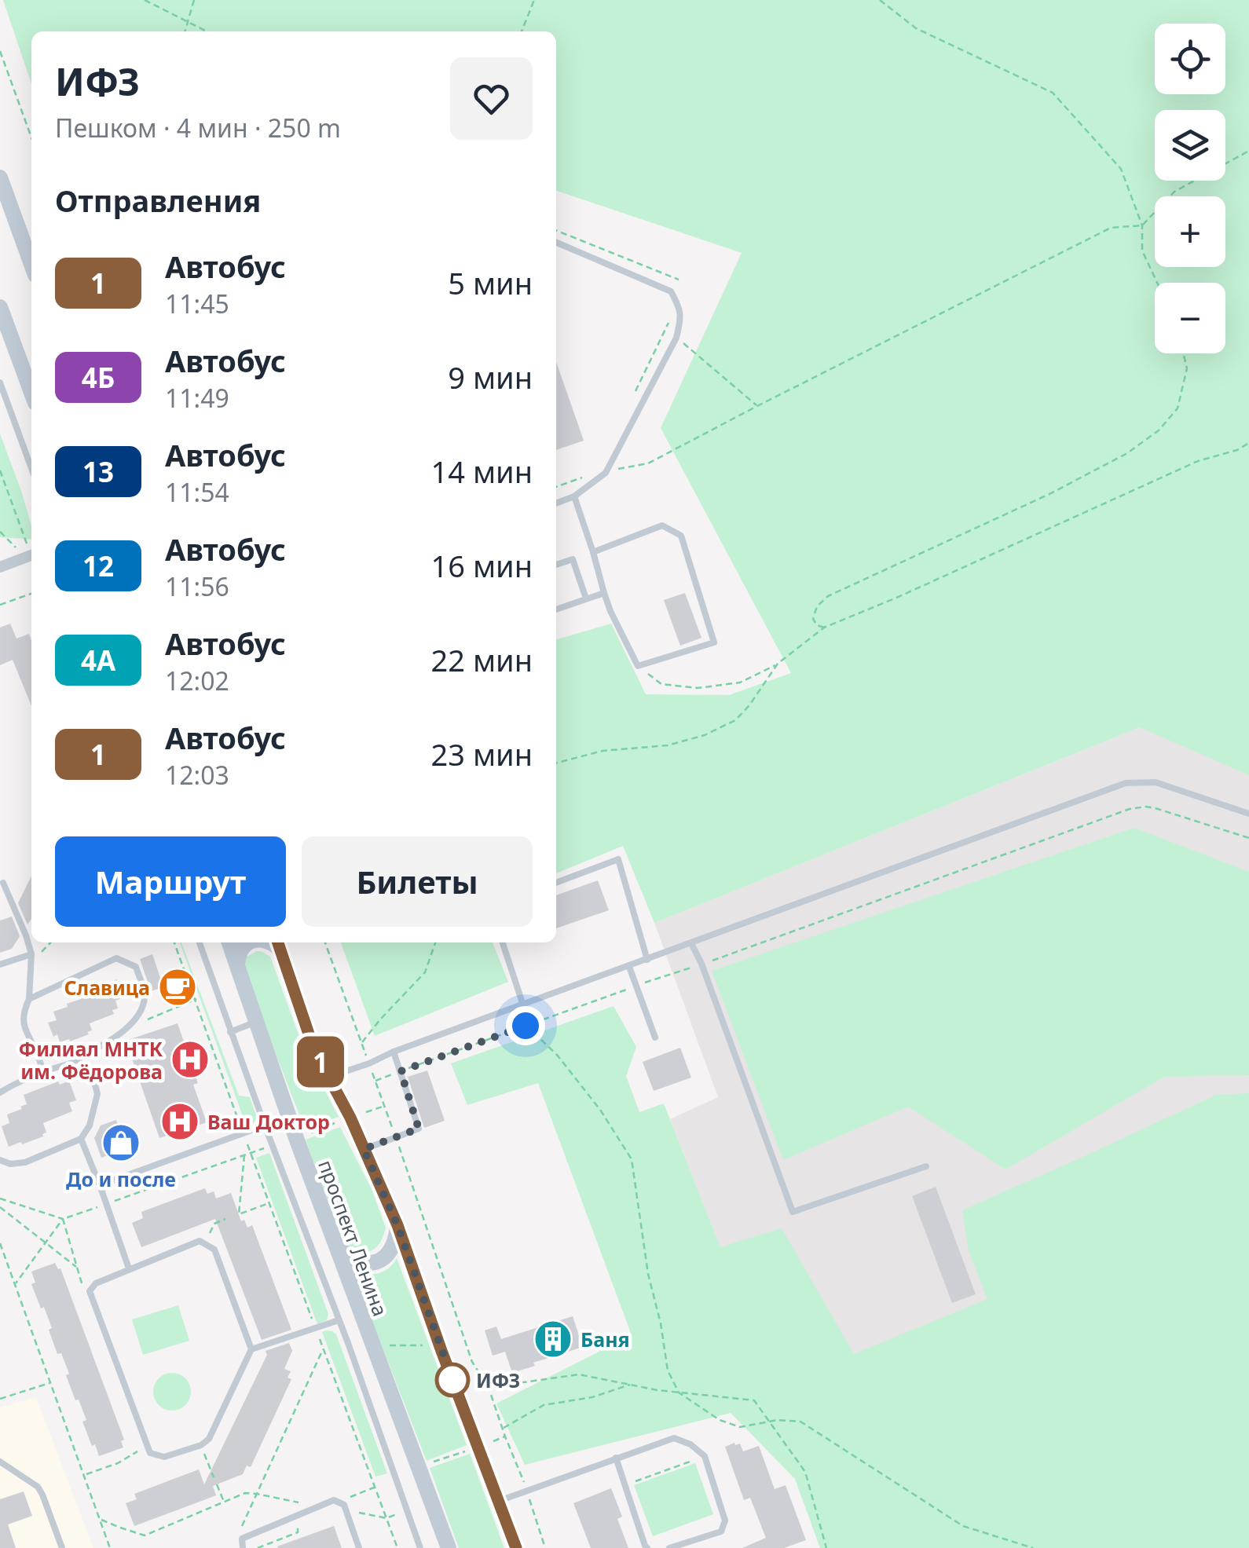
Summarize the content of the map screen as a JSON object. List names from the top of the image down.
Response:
{
  "streets": {
    "main road": ["проспект Ленина"]
  },
  "places": {
    "cafe": ["Славица"],
    "hospital": ["Филиал МНТК им. Фёдорова", "Ваш Доктор"],
    "shop": ["До и после"],
    "building": ["Баня"],
    "other": ["ИФЗ"]
  },
  "lines": ["bus line 1"],
  "page": {
    "on_map": "1",
    "map_buttons": ["+", "−"],
    "heading": [
      ["ИФЗ", "Пешком · 4 мин · 250 m"],
      "Отправления"
    ],
    "list": [
      {
        "mark": "1",
        "name": "Автобус",
        "note": "11:45",
        "value": "5 мин"
      },
      {
        "mark": "4Б",
        "name": "Автобус",
        "note": "11:49",
        "value": "9 мин"
      },
      {
        "mark": "13",
        "name": "Автобус",
        "note": "11:54",
        "value": "14 мин"
      },
      {
        "mark": "12",
        "name": "Автобус",
        "note": "11:56",
        "value": "16 мин"
      },
      {
        "mark": "4А",
        "name": "Автобус",
        "note": "12:02",
        "value": "22 мин"
      },
      {
        "mark": "1",
        "name": "Автобус",
        "note": "12:03",
        "value": "23 мин"
      }
    ],
    "buttons": ["Маршрут", "Билеты"]
  }
}
